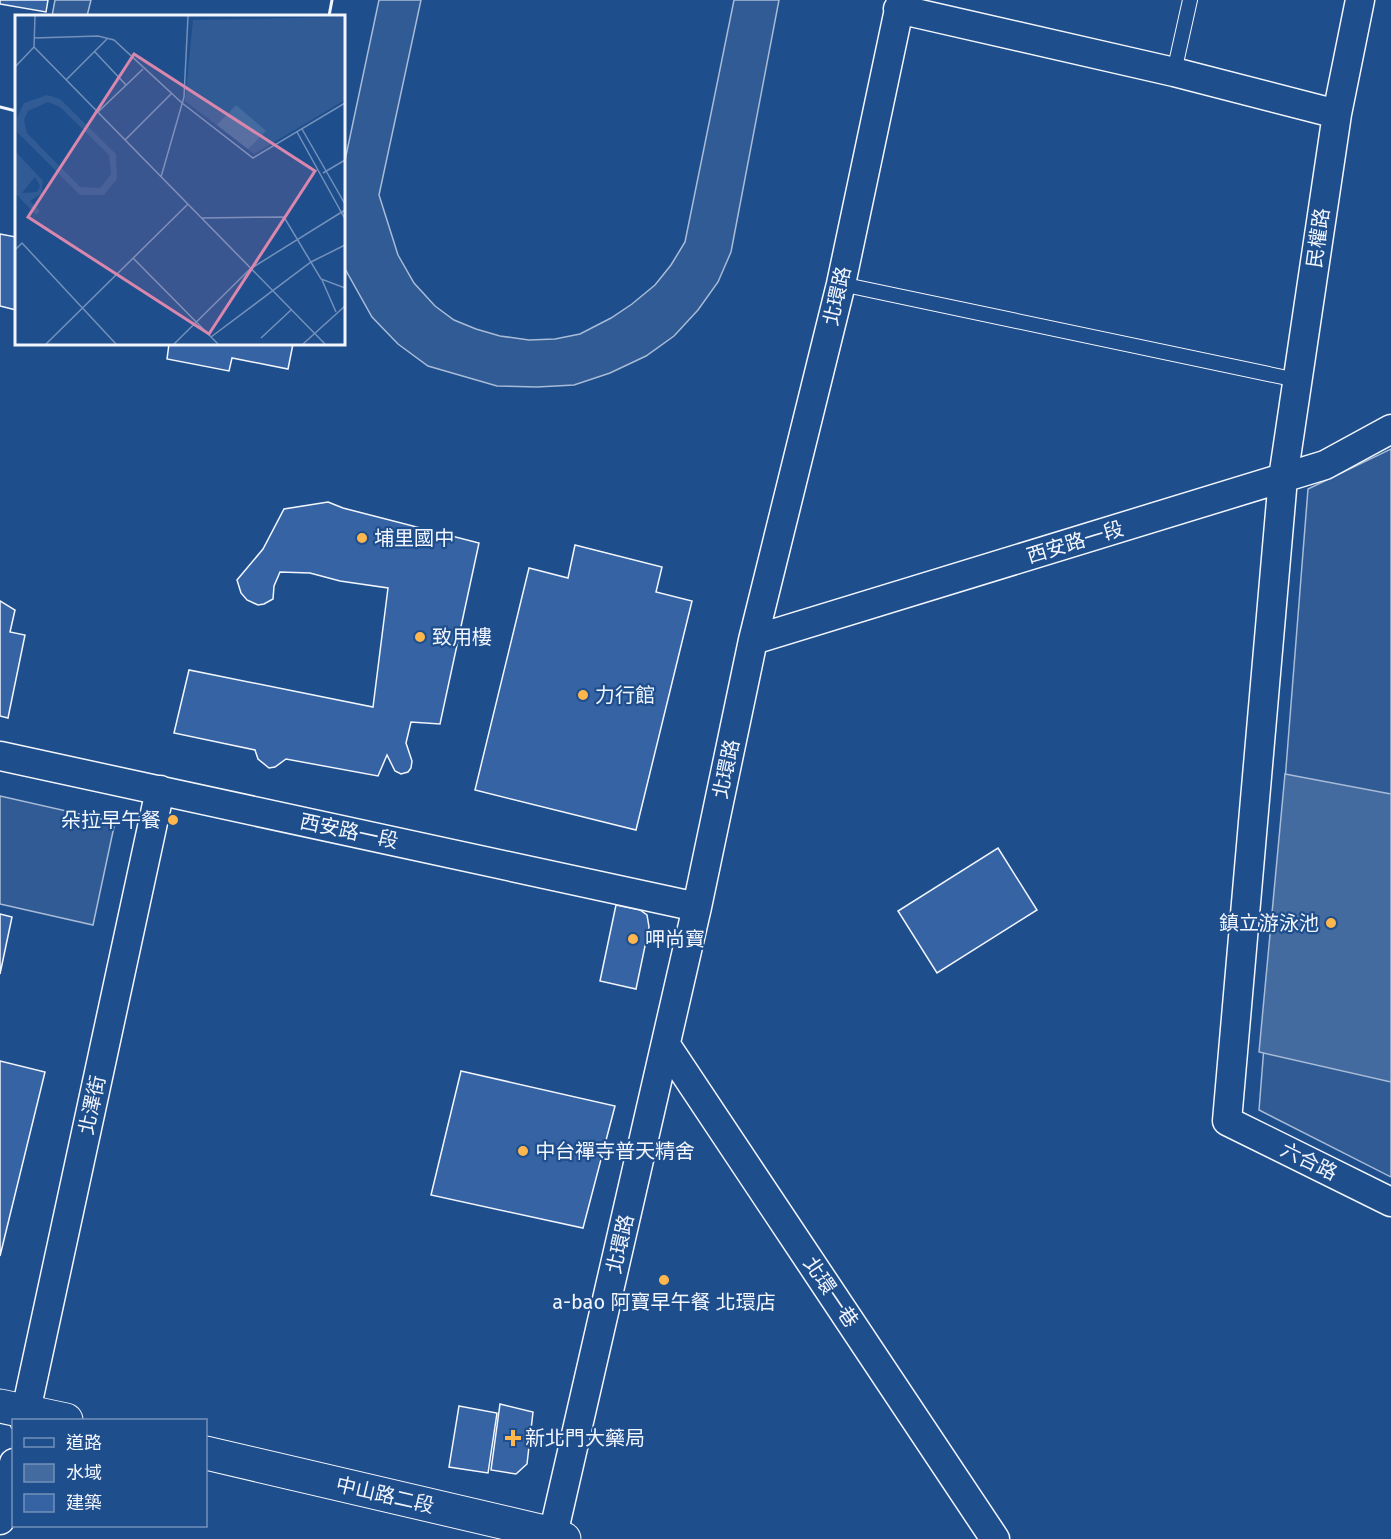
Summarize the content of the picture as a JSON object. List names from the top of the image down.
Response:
{
  "streets": {
    "street": [
      "民權路",
      "北環路",
      "西安路一段",
      "北澤街",
      "六合路",
      "北環一巷",
      "中山路二段"
    ]
  },
  "crossings": [
    ["民權路", "西安路一段"],
    ["民權路", "六合路"],
    ["北環路", "西安路一段"],
    ["北環路", "北環一巷"],
    ["北環路", "中山路二段"],
    ["西安路一段", "北澤街"]
  ],
  "places": {
    "other": [
      "埔里國中",
      "致用樓",
      "力行館",
      "朵拉早午餐",
      "鎮立游泳池",
      "呷尚寶",
      "中台禪寺普天精舍",
      "a-bao 阿寶早午餐 北環店"
    ],
    "health": ["新北門大藥局"]
  },
  "legend": ["道路", "水域", "建築"]
}
